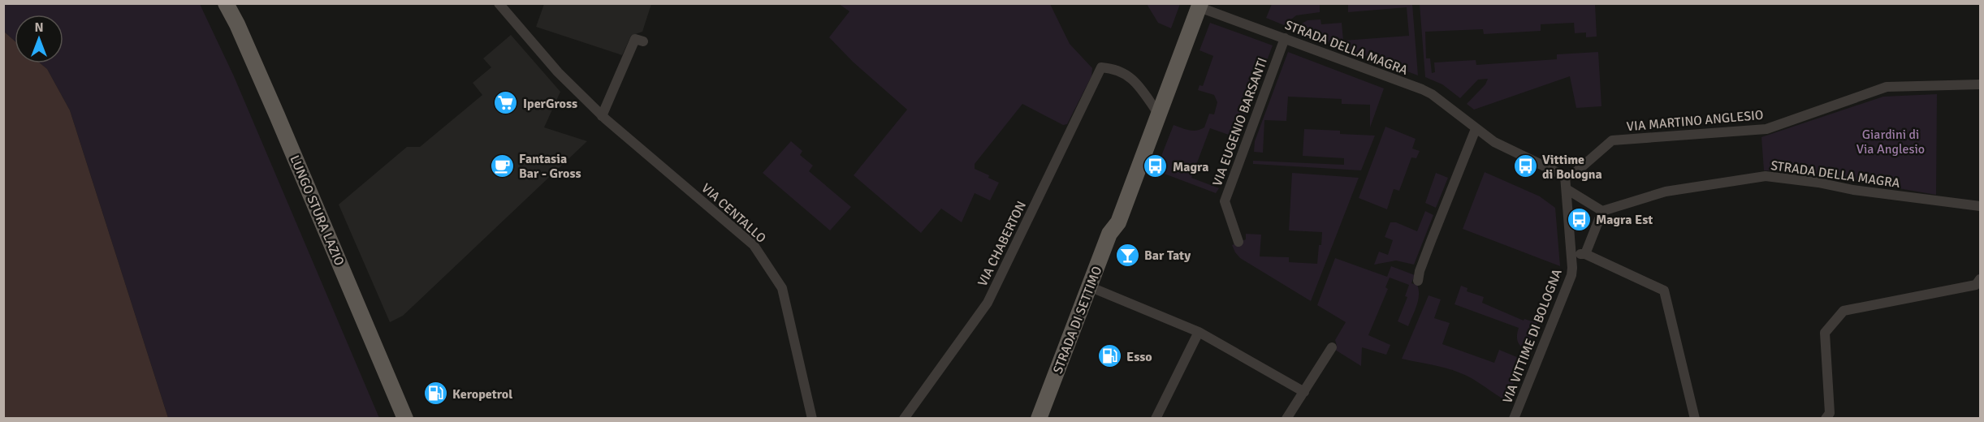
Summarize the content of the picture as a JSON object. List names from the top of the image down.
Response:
{
  "streets": {
    "main road": ["LUNGO STURA LAZIO", "STRADA DI SETTIMO"],
    "street": [
      "STRADA DELLA MAGRA",
      "VIA MARTINO ANGLESIO",
      "VIA EUGENIO BARSANTI",
      "VIA CENTALLO",
      "VIA CHABERTON",
      "VIA VITTIME DI BOLOGNA"
    ]
  },
  "crossings": [
    ["STRADA DELLA MAGRA", "VIA MARTINO ANGLESIO"],
    ["STRADA DELLA MAGRA", "VIA EUGENIO BARSANTI"],
    ["STRADA DELLA MAGRA", "STRADA DI SETTIMO"],
    ["STRADA DELLA MAGRA", "VIA VITTIME DI BOLOGNA"],
    ["VIA MARTINO ANGLESIO", "VIA VITTIME DI BOLOGNA"],
    ["VIA CHABERTON", "STRADA DI SETTIMO"]
  ],
  "parks": ["Giardini di Via Anglesio"],
  "places": {
    "supermarket": ["IperGross"],
    "cafe": ["Fantasia Bar - Gross"],
    "bus stop": ["Magra", "Vittime di Bologna", "Magra Est"],
    "bar": ["Bar Taty"],
    "fuel station": ["Esso", "Keropetrol"]
  },
  "north": "top"
}
